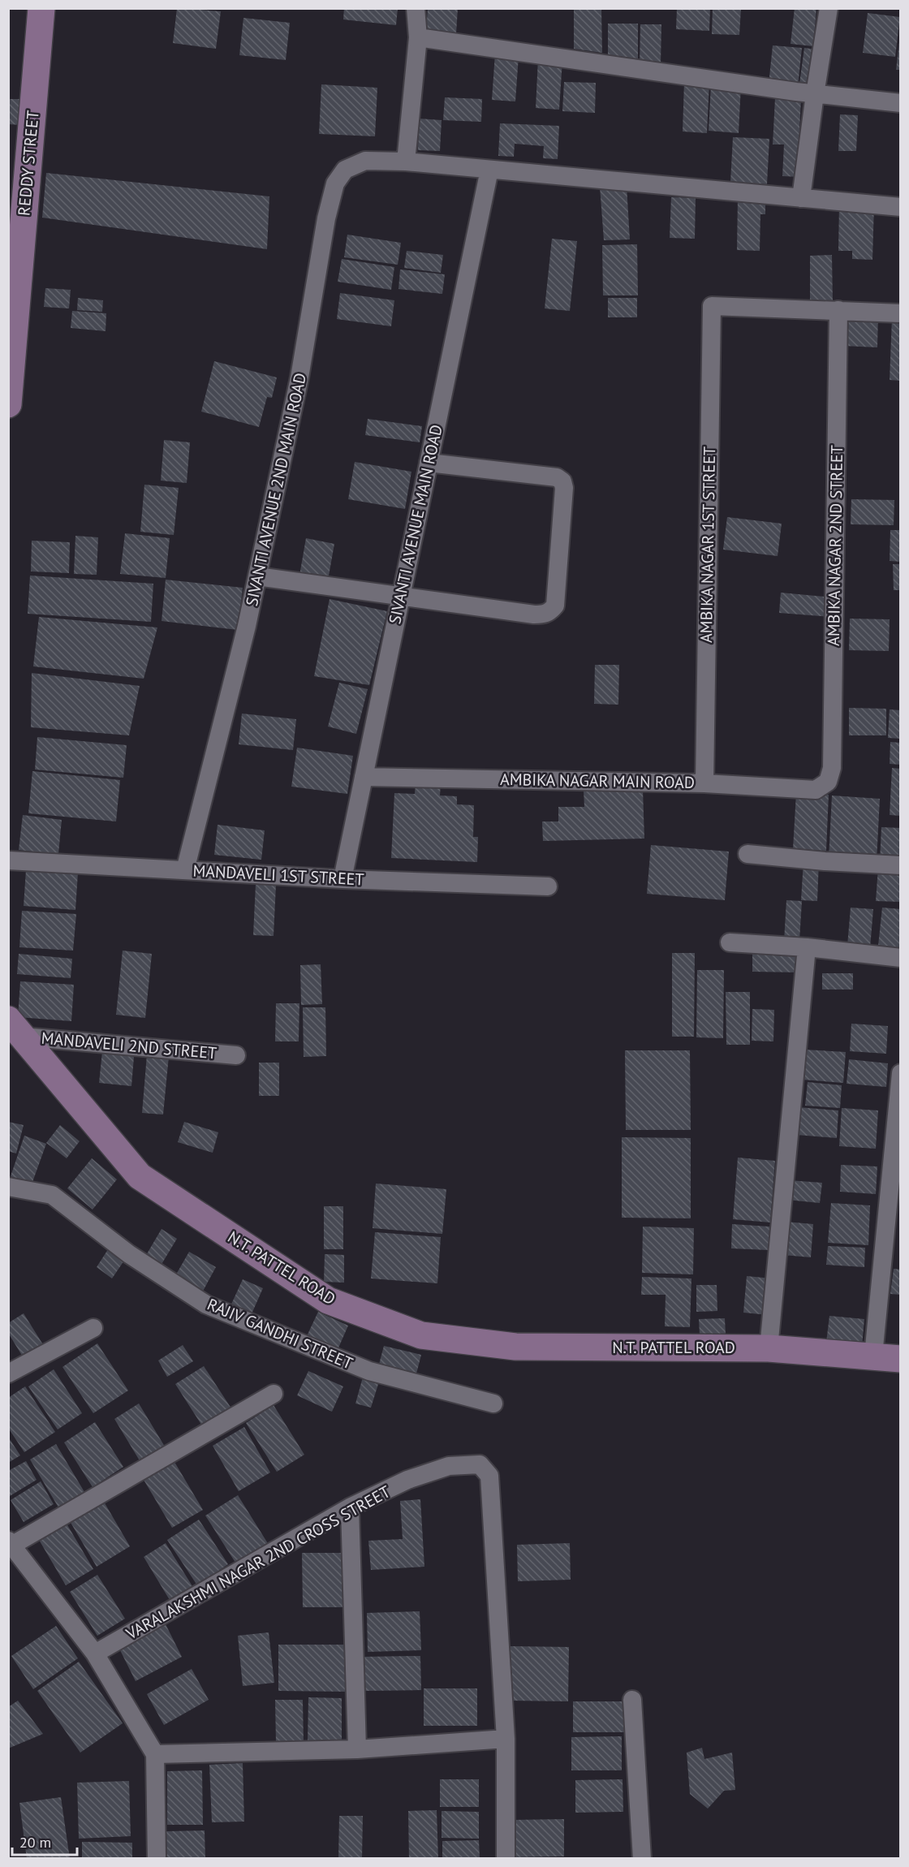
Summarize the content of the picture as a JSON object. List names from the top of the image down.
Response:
{
  "streets": {
    "street": [
      "REDDY STREET",
      "SIVANTI AVENUE 2ND MAIN ROAD",
      "SIVANTI AVENUE MAIN ROAD",
      "AMBIKA NAGAR 1ST STREET",
      "AMBIKA NAGAR 2ND STREET",
      "AMBIKA NAGAR MAIN ROAD",
      "MANDAVELI 1ST STREET",
      "MANDAVELI 2ND STREET",
      "N.T. PATTEL ROAD",
      "RAJIV GANDHI STREET",
      "VARALAKSHMI NAGAR 2ND CROSS STREET"
    ]
  },
  "crossings": [
    ["SIVANTI AVENUE 2ND MAIN ROAD", "SIVANTI AVENUE MAIN ROAD"],
    ["SIVANTI AVENUE 2ND MAIN ROAD", "MANDAVELI 1ST STREET"],
    ["SIVANTI AVENUE MAIN ROAD", "AMBIKA NAGAR MAIN ROAD"],
    ["SIVANTI AVENUE MAIN ROAD", "MANDAVELI 1ST STREET"],
    ["AMBIKA NAGAR 1ST STREET", "AMBIKA NAGAR 2ND STREET"],
    ["AMBIKA NAGAR 1ST STREET", "AMBIKA NAGAR MAIN ROAD"],
    ["AMBIKA NAGAR 2ND STREET", "AMBIKA NAGAR MAIN ROAD"],
    ["MANDAVELI 2ND STREET", "N.T. PATTEL ROAD"]
  ],
  "scale_bar": "20 m"
}
